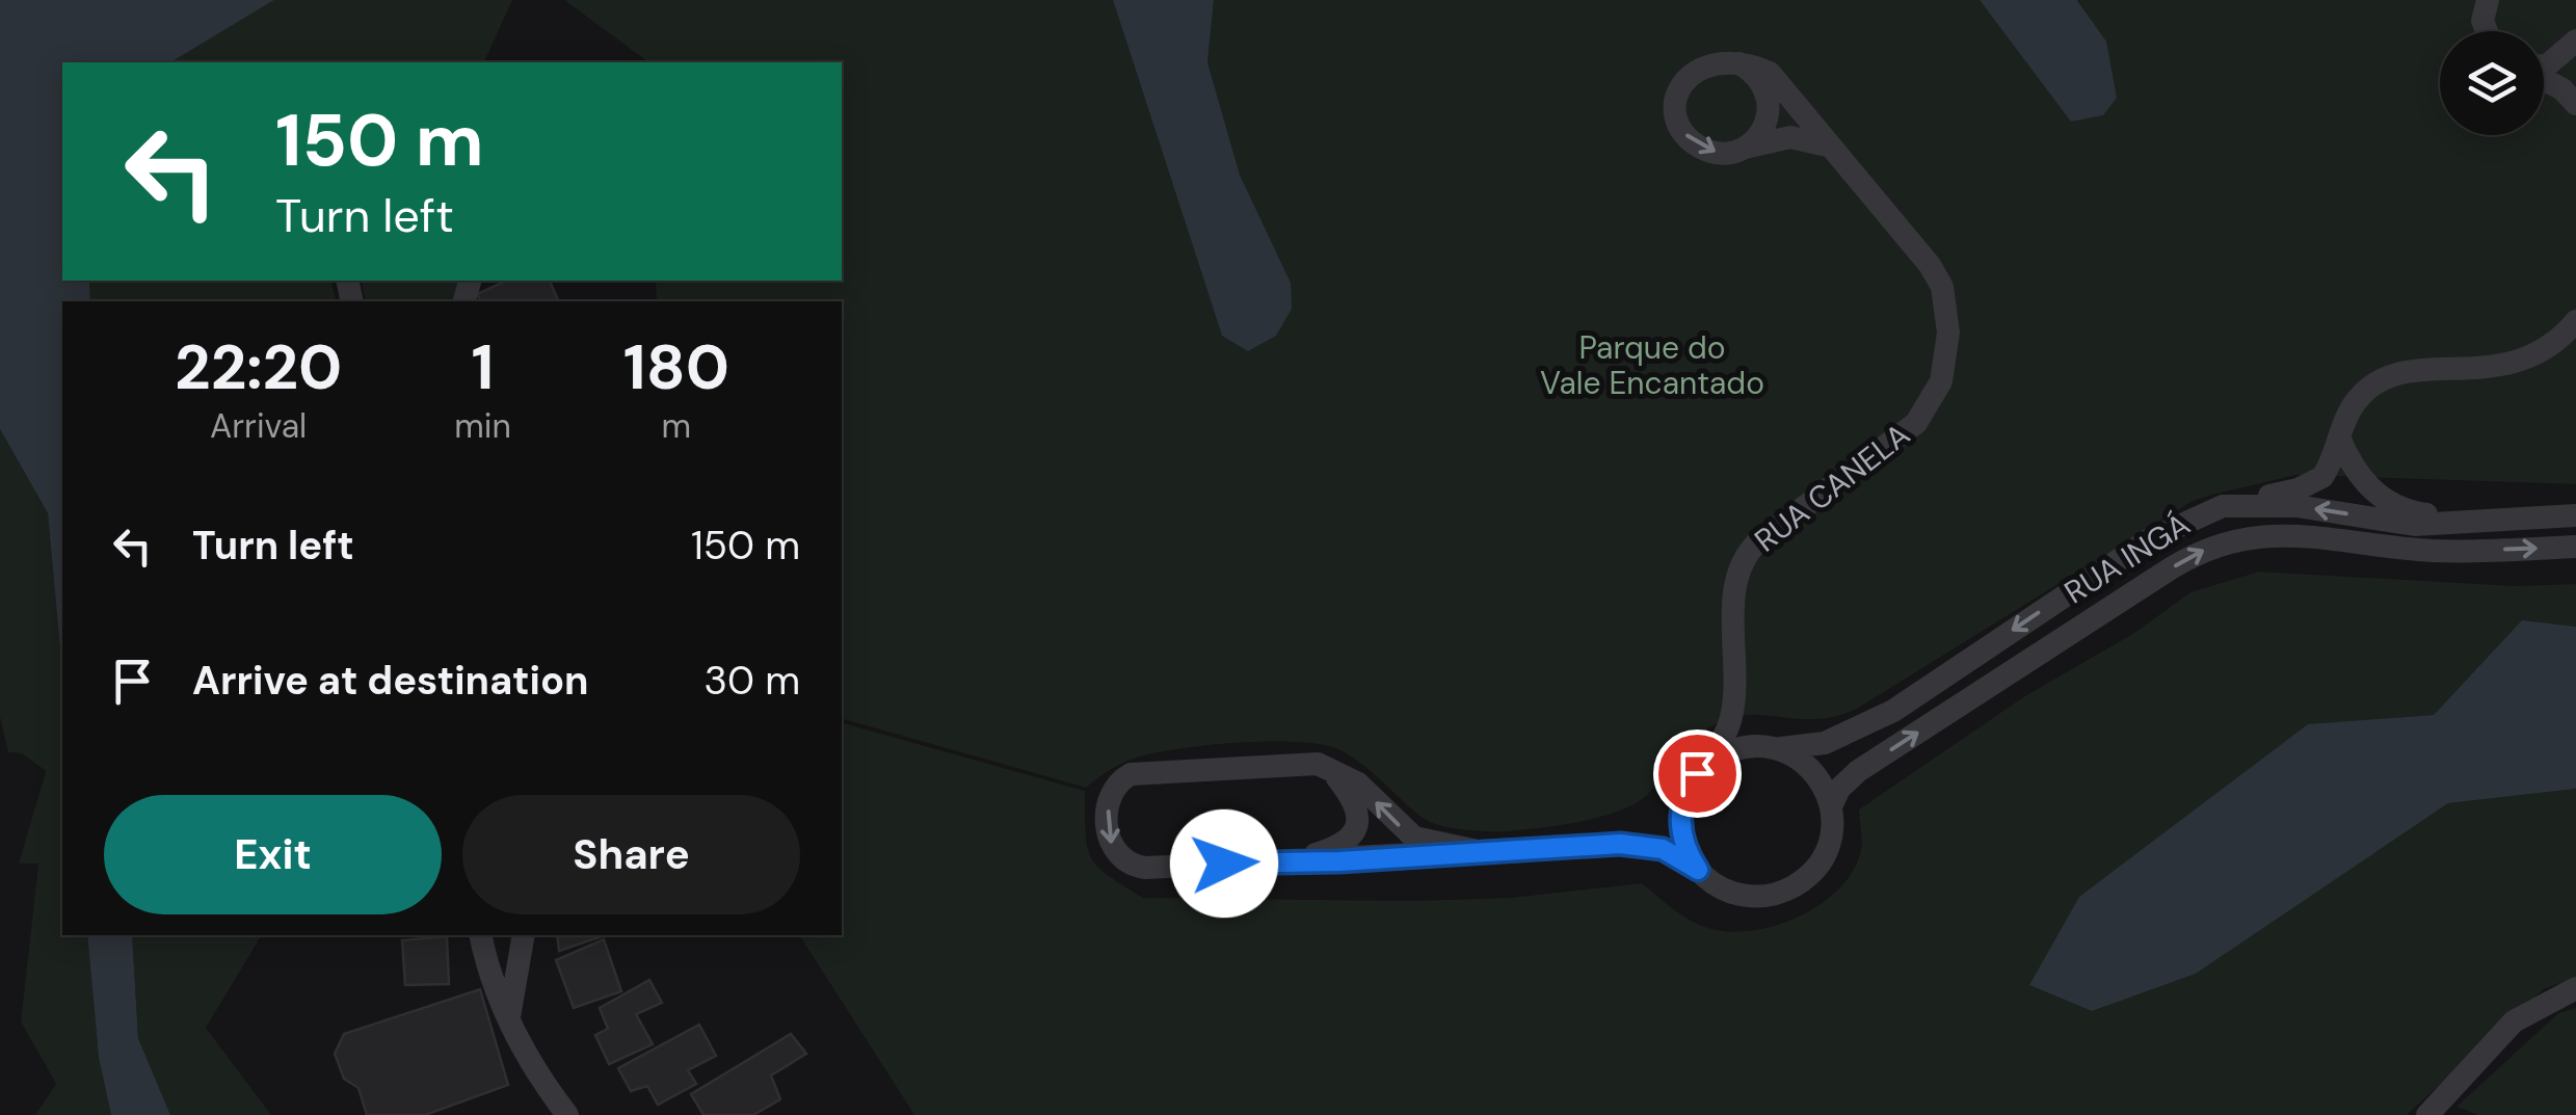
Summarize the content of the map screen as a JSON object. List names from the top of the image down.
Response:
{
  "streets": {
    "street": ["RUA CANELA", "RUA INGÁ"]
  },
  "crossings": [
    ["RUA CANELA", "RUA INGÁ"]
  ],
  "parks": ["Parque do Vale Encantado"],
  "page": {
    "turn": ["150 m", "Turn left"],
    "eta": [
      "22:20",
      "Arrival",
      "1",
      "min",
      "180",
      "m"
    ],
    "list": [
      {
        "name": "Turn left",
        "value": "150 m"
      },
      {
        "name": "Arrive at destination",
        "value": "30 m"
      }
    ],
    "buttons": ["Exit", "Share"]
  }
}
